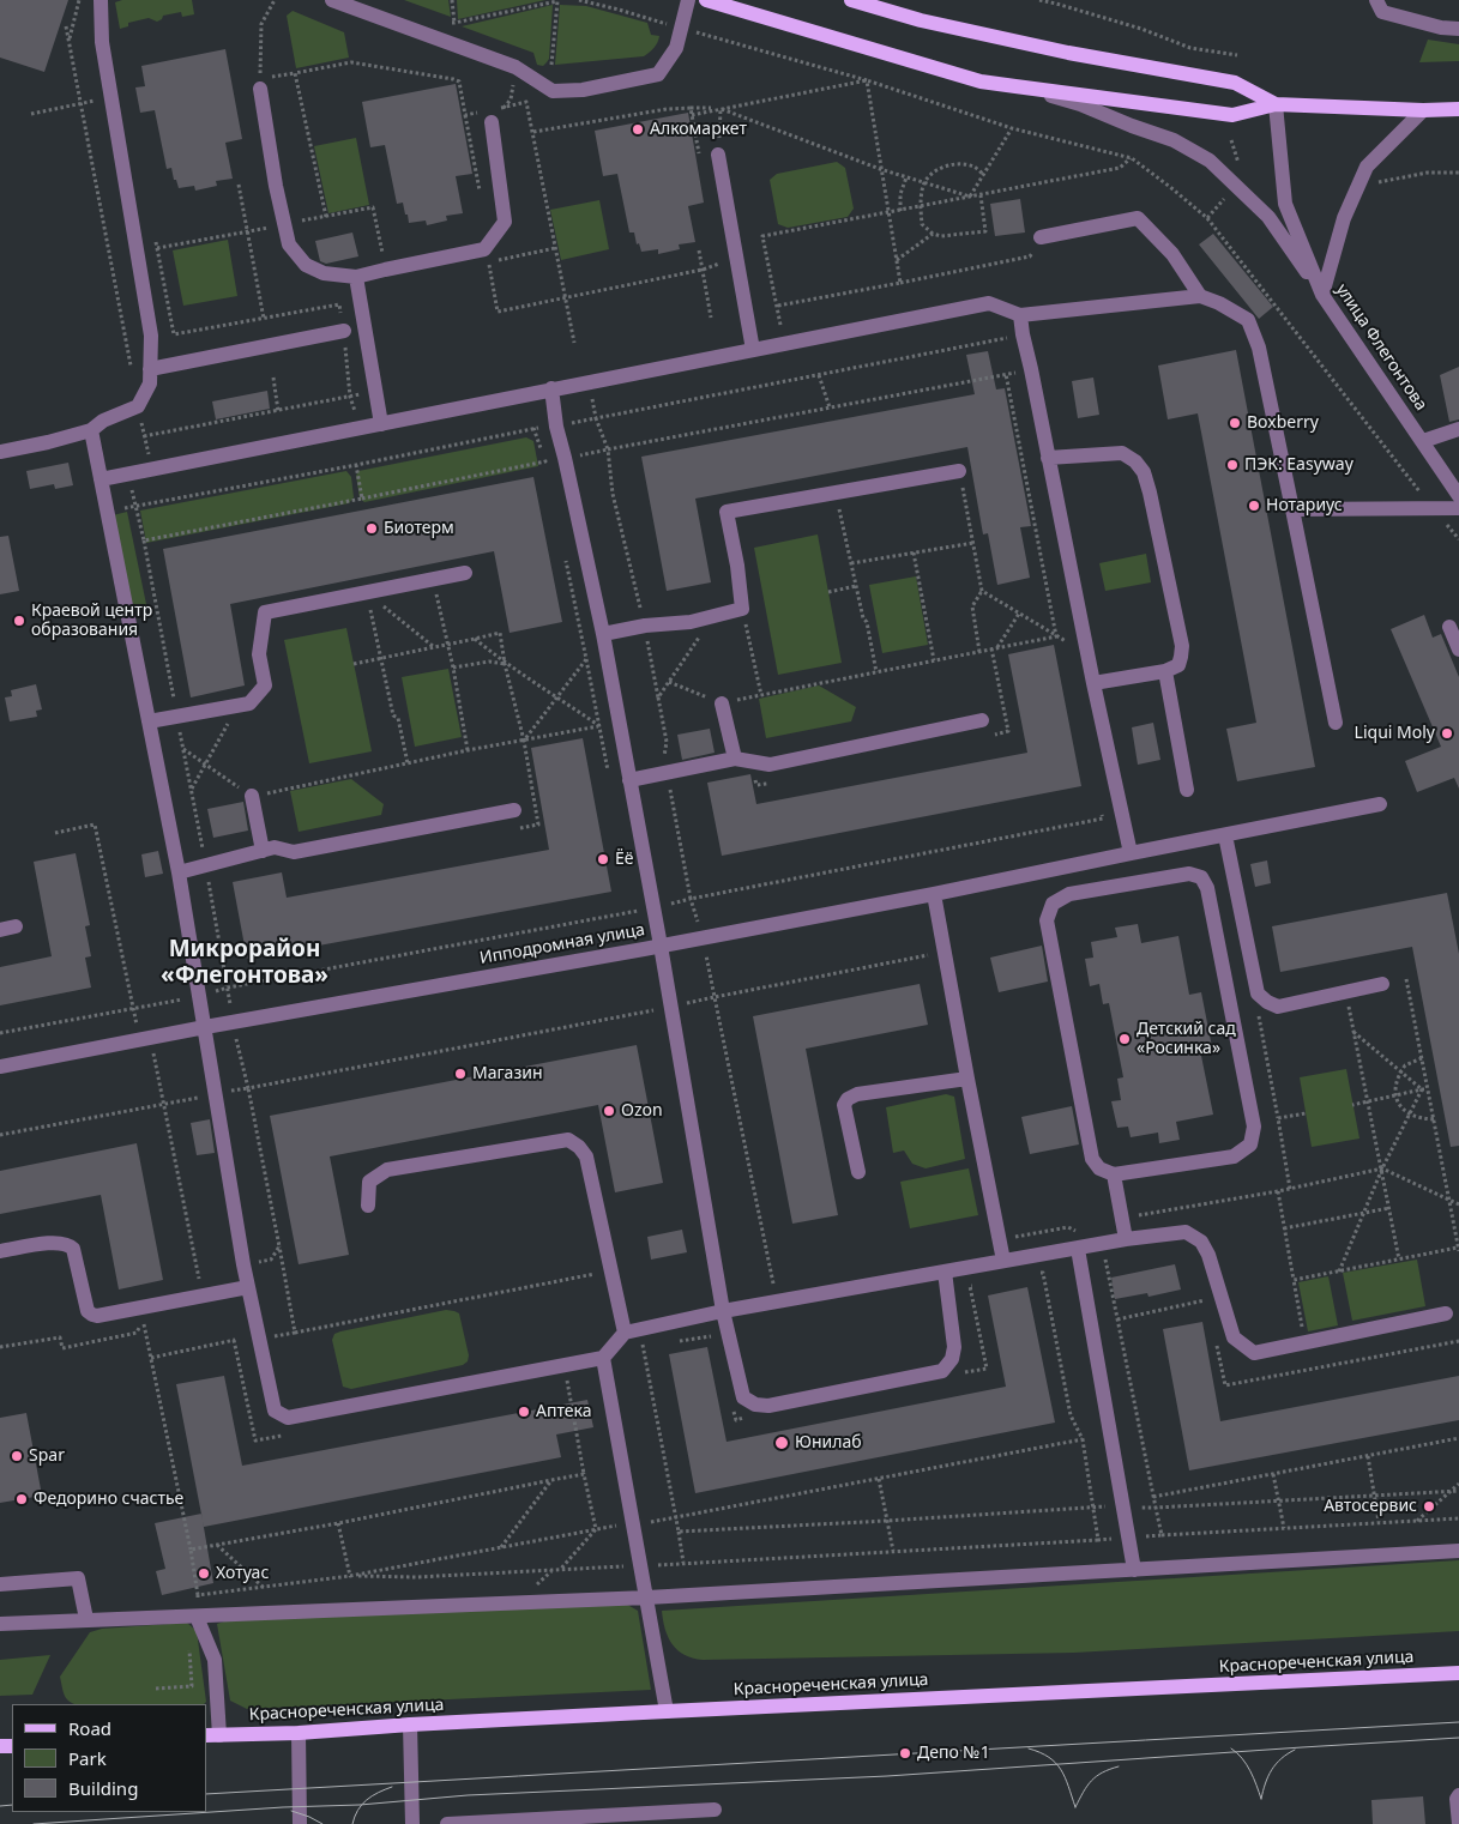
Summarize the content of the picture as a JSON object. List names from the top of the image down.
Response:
{
  "streets": {
    "main road": ["Краснореченская улица"],
    "street": ["улица Флегонтова", "Ипподромная улица"]
  },
  "districts": ["Микрорайон «Флегонтова»"],
  "places": [
    "Алкомаркет",
    "Boxberry",
    "ПЭК: Easyway",
    "Нотариус",
    "Биотерм",
    "Краевой центр образования",
    "Liqui Moly",
    "Ёё",
    "Детский сад «Росинка»",
    "Магазин",
    "Ozon",
    "Аптека",
    "Юнилаб",
    "Spar",
    "Федорино счастье",
    "Автосервис",
    "Хотуас",
    "Депо №1"
  ],
  "legend": ["Road", "Park", "Building"]
}
